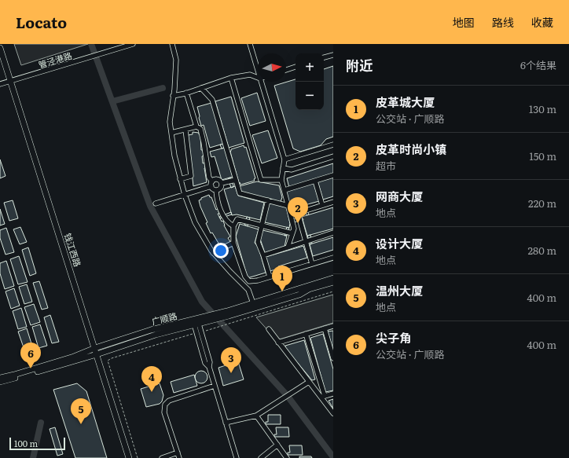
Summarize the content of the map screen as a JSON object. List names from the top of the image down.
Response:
{
  "streets": {
    "main road": ["钱江西路", "广顺路"],
    "street": ["管泾港路"]
  },
  "crossings": [
    ["管泾港路", "钱江西路"],
    ["钱江西路", "广顺路"]
  ],
  "scale_bar": "100 m",
  "north": "right",
  "page": {
    "header": "Locato",
    "nav": ["地图", "路线", "收藏"],
    "heading": ["附近", "6个结果"],
    "map_buttons": ["+", "−"],
    "list": [
      {
        "mark": "1",
        "name": "皮革城大厦",
        "note": "公交站 · 广顺路",
        "value": "130 m"
      },
      {
        "mark": "2",
        "name": "皮革时尚小镇",
        "note": "超市",
        "value": "150 m"
      },
      {
        "mark": "3",
        "name": "网商大厦",
        "note": "地点",
        "value": "220 m"
      },
      {
        "mark": "4",
        "name": "设计大厦",
        "note": "地点",
        "value": "280 m"
      },
      {
        "mark": "5",
        "name": "温州大厦",
        "note": "地点",
        "value": "400 m"
      },
      {
        "mark": "6",
        "name": "尖子角",
        "note": "公交站 · 广顺路",
        "value": "400 m"
      }
    ],
    "pins": [
      "2",
      "1",
      "6",
      "3",
      "4",
      "5"
    ],
    "scale": "100 m"
  }
}
